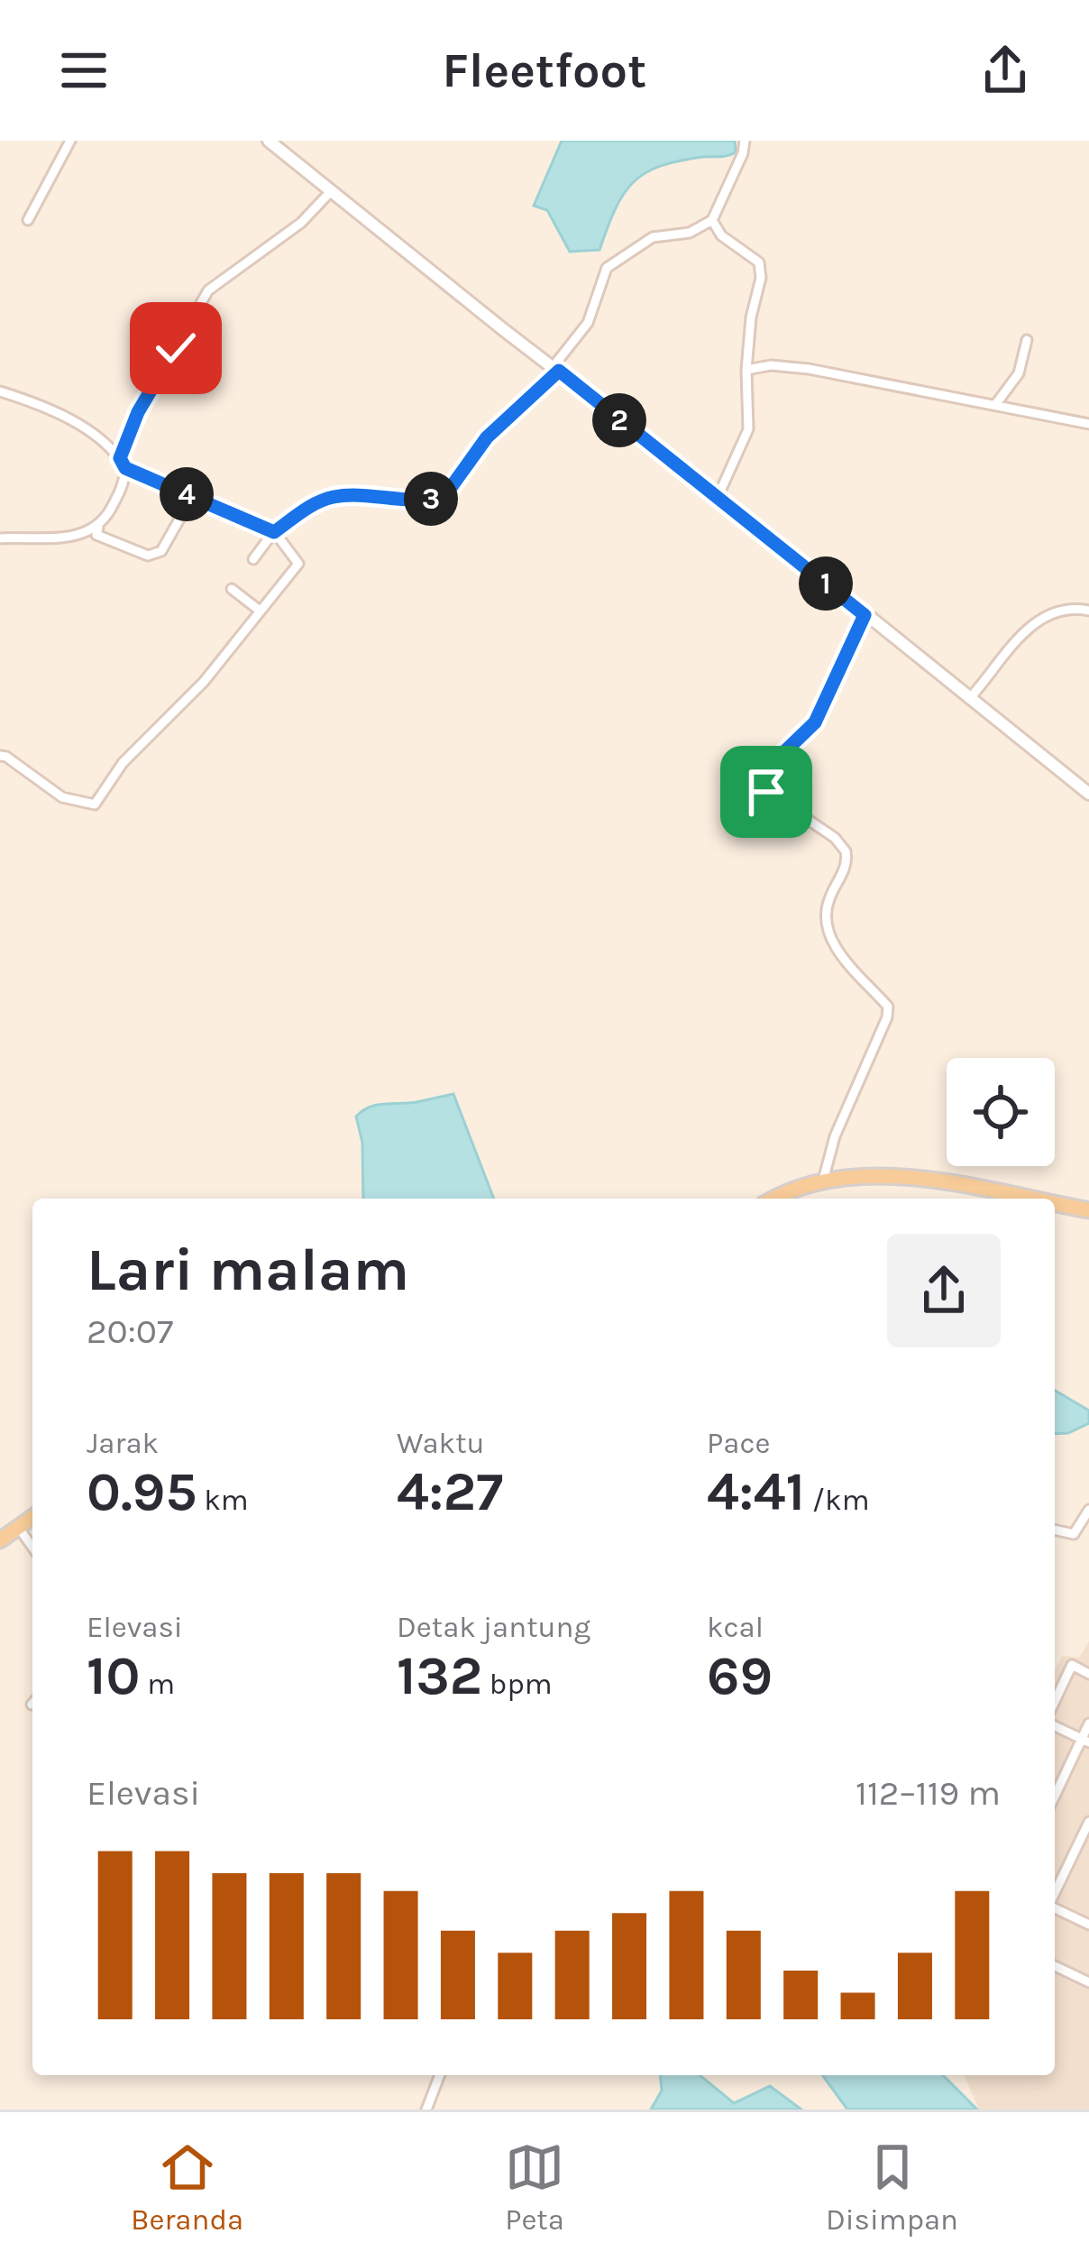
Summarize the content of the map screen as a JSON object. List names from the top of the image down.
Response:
{
  "page": {
    "header": "Fleetfoot",
    "pins": [
      "2",
      "4",
      "3",
      "1"
    ],
    "heading": ["Lari malam", "20:07"],
    "stats": [
      ["Jarak", "0.95 km"],
      ["Waktu", "4:27"],
      ["Pace", "4:41 /km"],
      ["Elevasi", "10 m"],
      ["Detak jantung", "132 bpm"],
      ["kcal", "69"]
    ],
    "chart": ["Elevasi", "112–119 m"],
    "tabs": ["Beranda", "Peta", "Disimpan"]
  }
}
